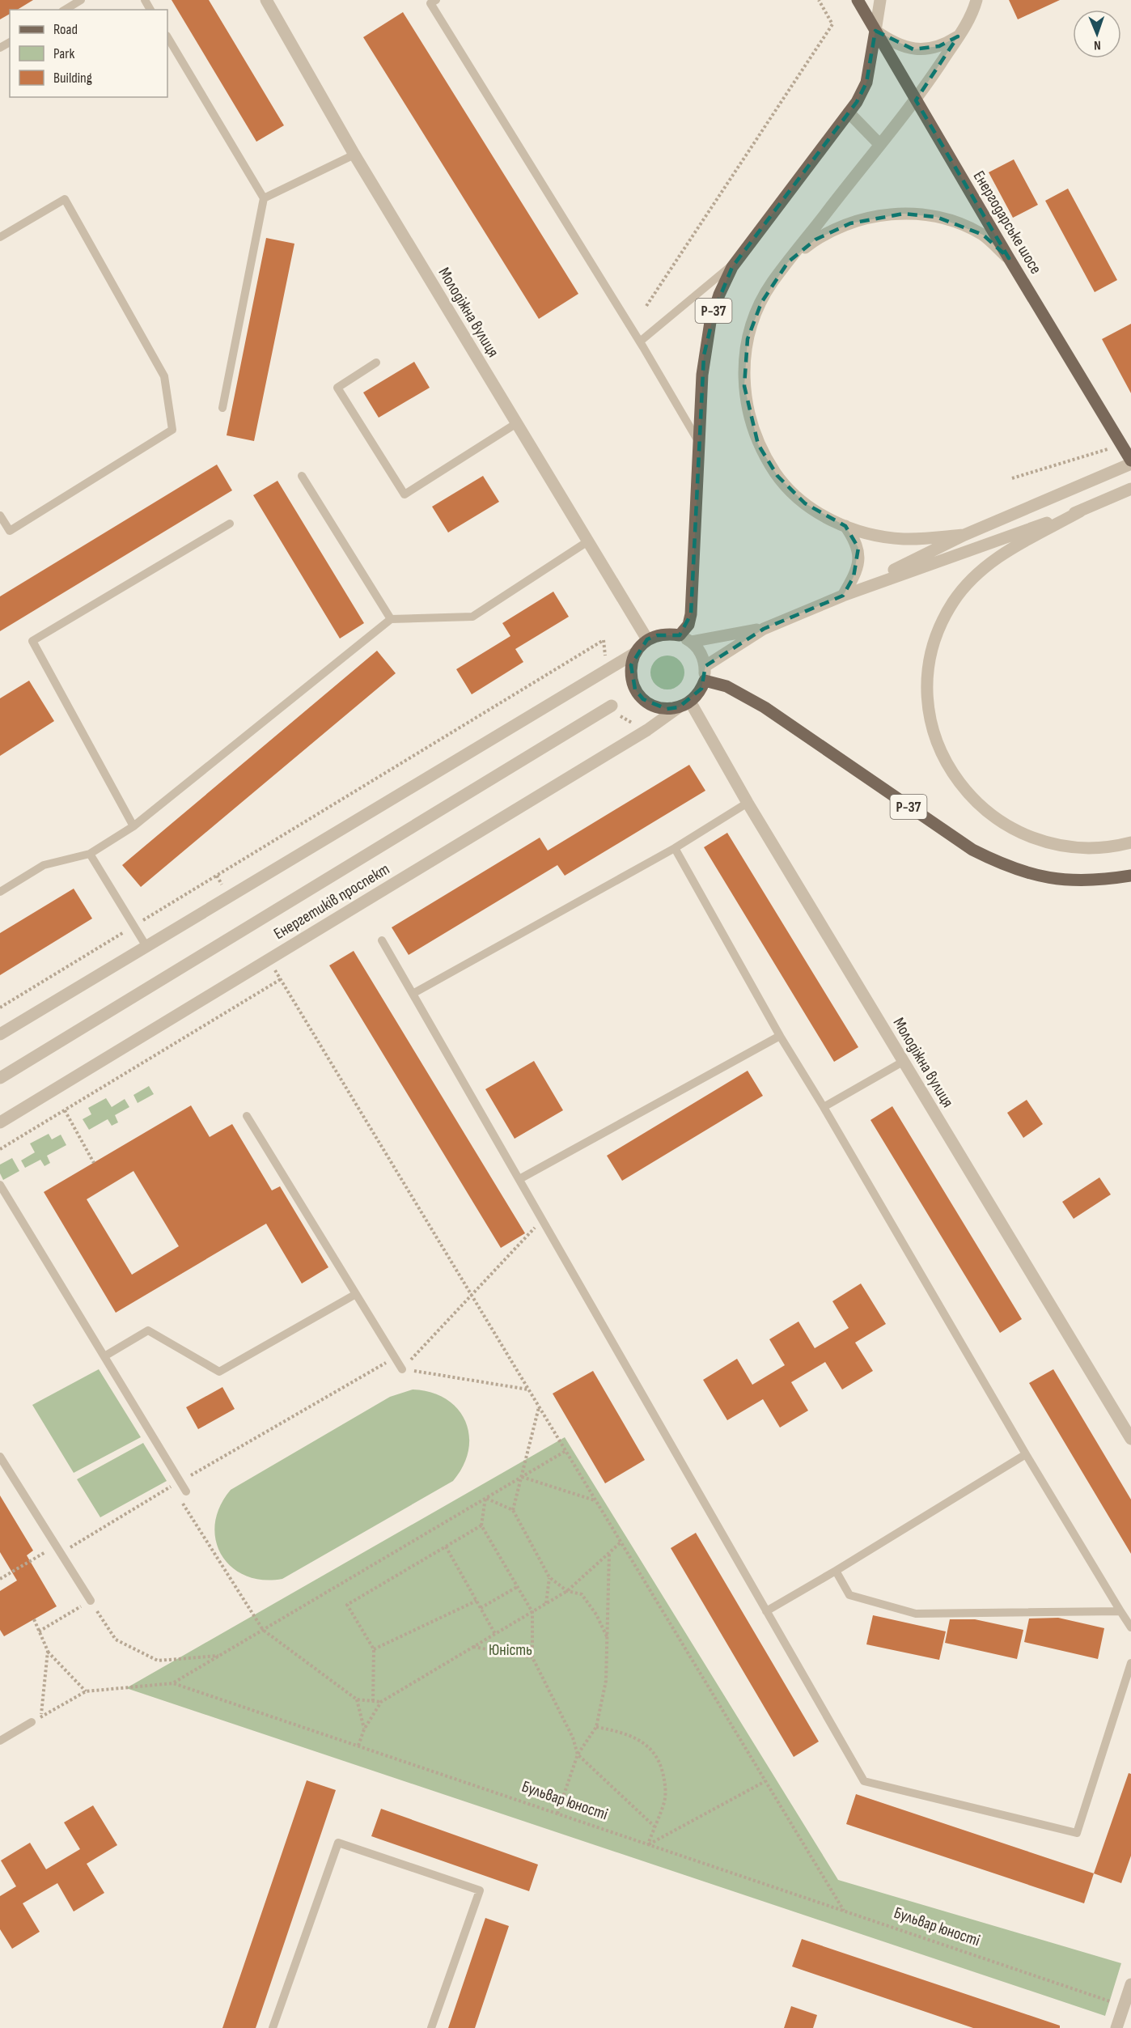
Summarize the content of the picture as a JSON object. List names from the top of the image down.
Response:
{
  "streets": {
    "main road": ["Енергодарське шосе", "Р-37"],
    "street": ["Молодіжна вулиця", "Енергетиків проспект"],
    "path": ["Бульвар юності"]
  },
  "crossings": [
    ["Енергодарське шосе", "Р-37"],
    ["Р-37", "Молодіжна вулиця"],
    ["Р-37", "Енергетиків проспект"],
    ["Молодіжна вулиця", "Енергетиків проспект"]
  ],
  "parks": ["Юність"],
  "legend": ["Road", "Park", "Building"],
  "north": "bottom"
}
